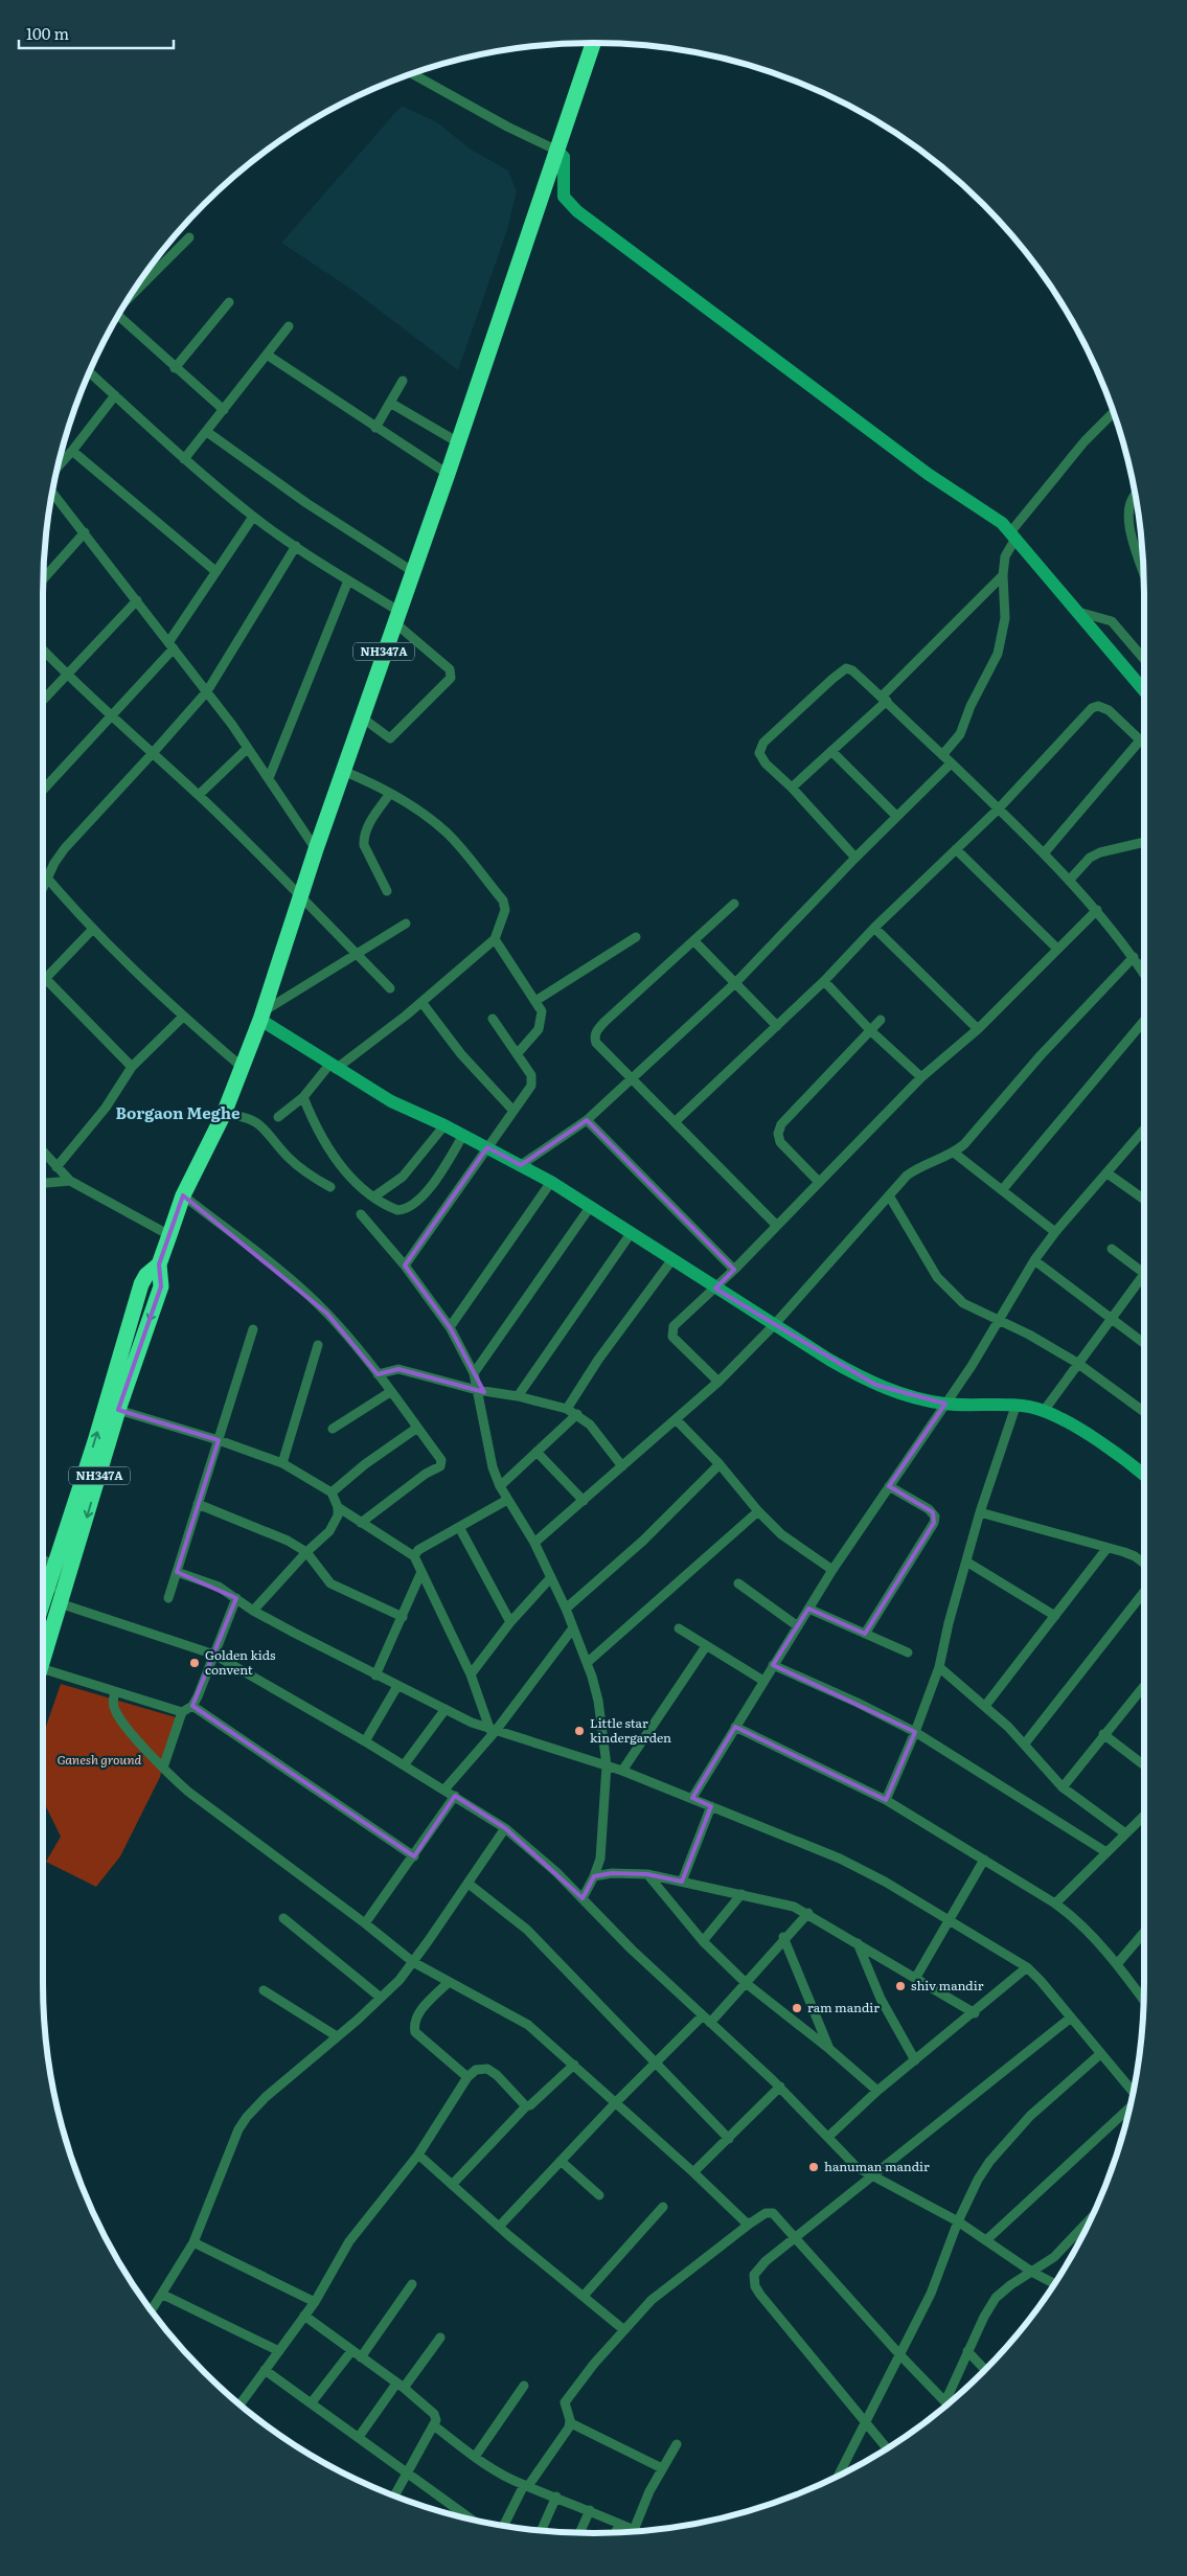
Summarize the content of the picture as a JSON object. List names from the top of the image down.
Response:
{
  "streets": {
    "highway": ["NH347A"]
  },
  "districts": ["Borgaon Meghe"],
  "parks": ["Ganesh ground"],
  "places": [
    "Golden kids convent",
    "Little star kindergarden",
    "shiv mandir",
    "ram mandir",
    "hanuman mandir"
  ],
  "scale_bar": "100 m"
}
